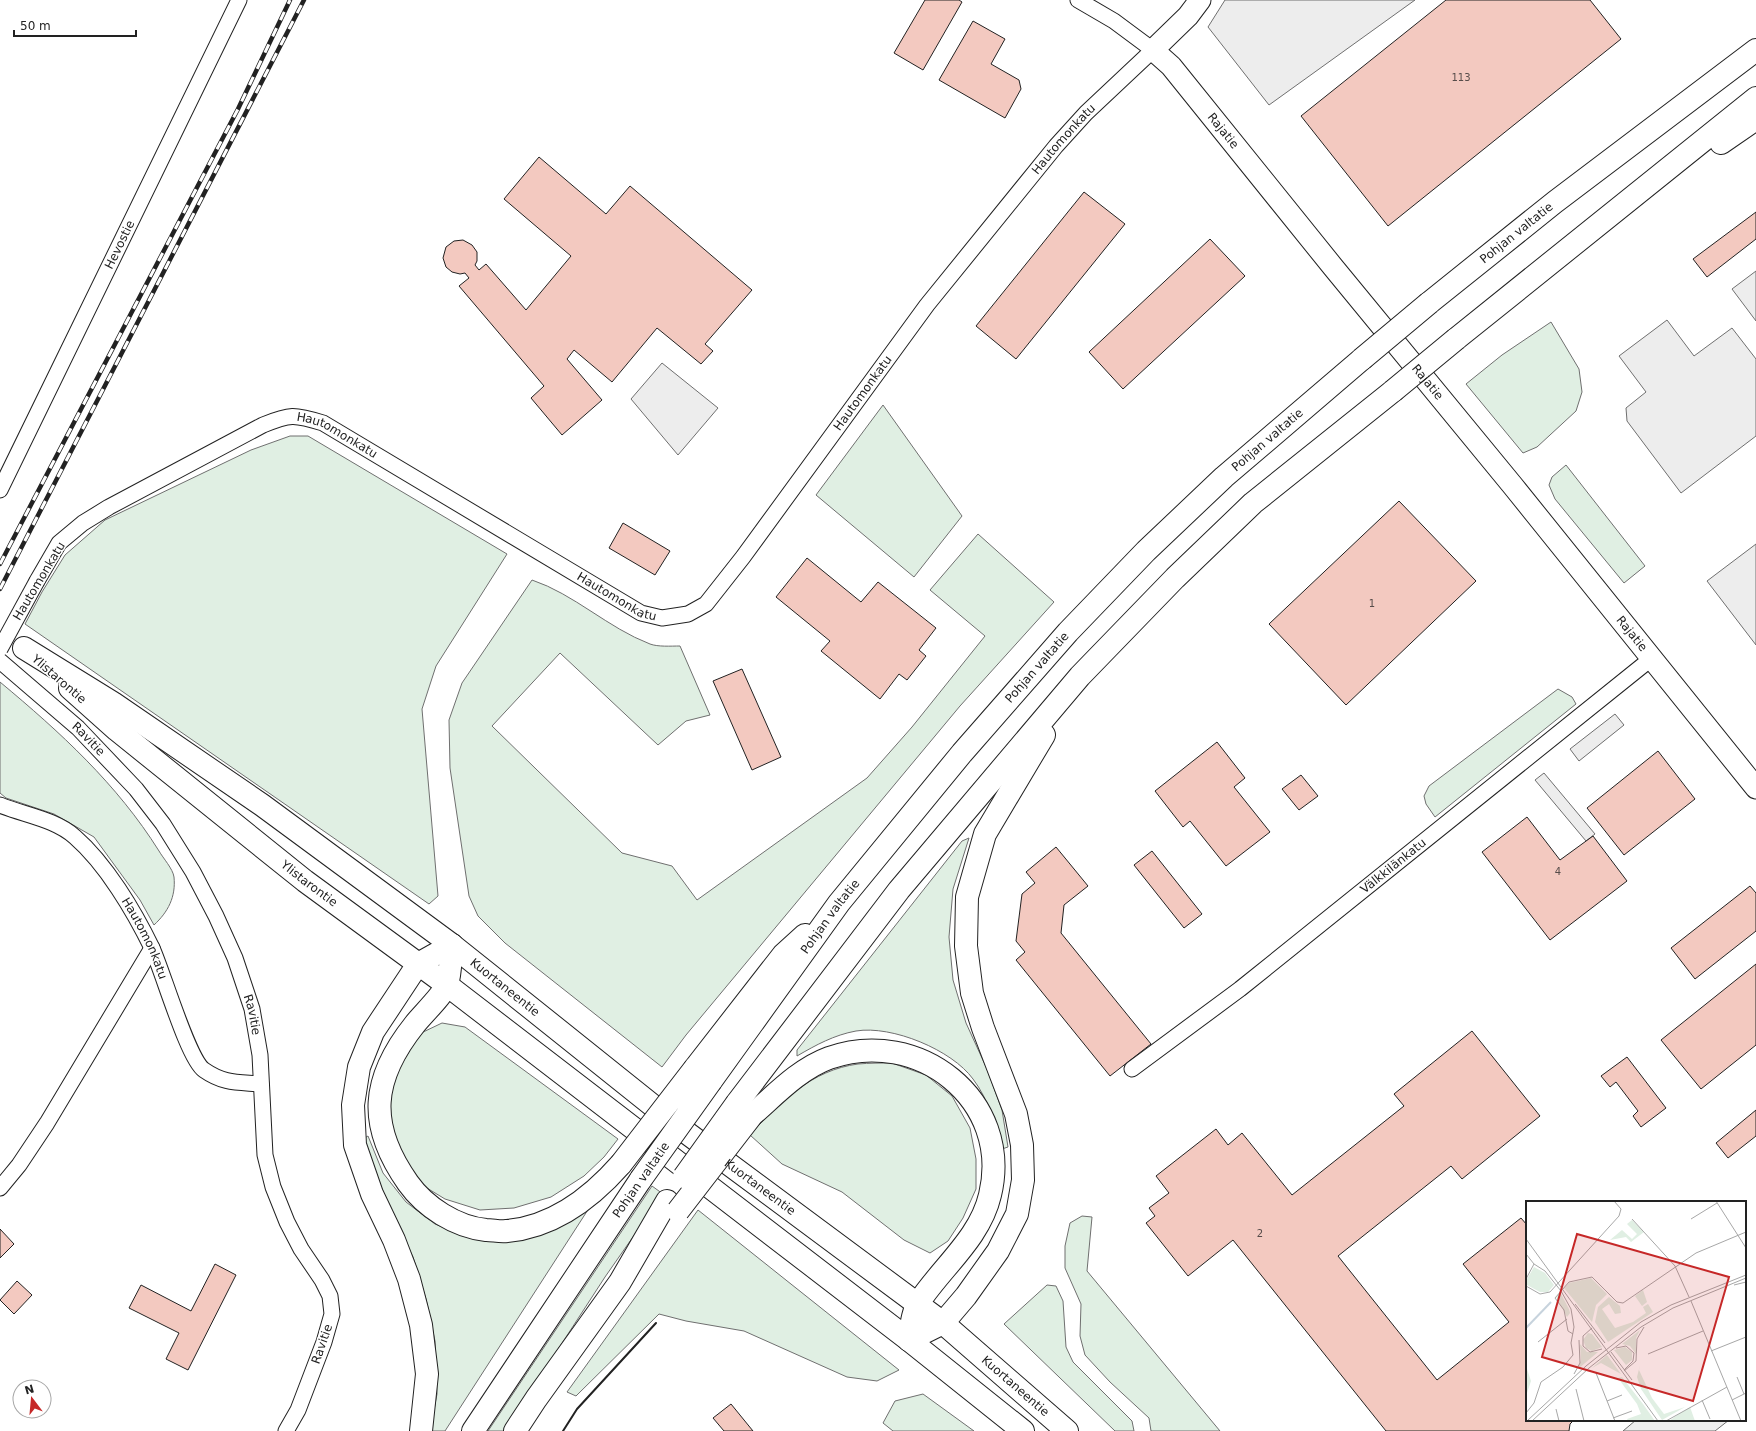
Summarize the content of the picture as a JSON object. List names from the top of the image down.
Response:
{
  "streets": {
    "highway": ["Pohjan valtatie", "Ylistarontie", "Kuortaneentie"],
    "street": [
      "Rajatie",
      "Hautomonkatu",
      "Hevostie",
      "Ravitie",
      "Välkkilänkatu"
    ]
  },
  "crossings": [
    ["Rajatie", "Hautomonkatu"],
    ["Rajatie", "Välkkilänkatu"],
    ["Hautomonkatu", "Ravitie"],
    ["Ylistarontie", "Kuortaneentie"]
  ],
  "house_numbers": [
    "113",
    "1",
    "4",
    "2"
  ],
  "scale_bar": "50 m",
  "north": "top"
}
